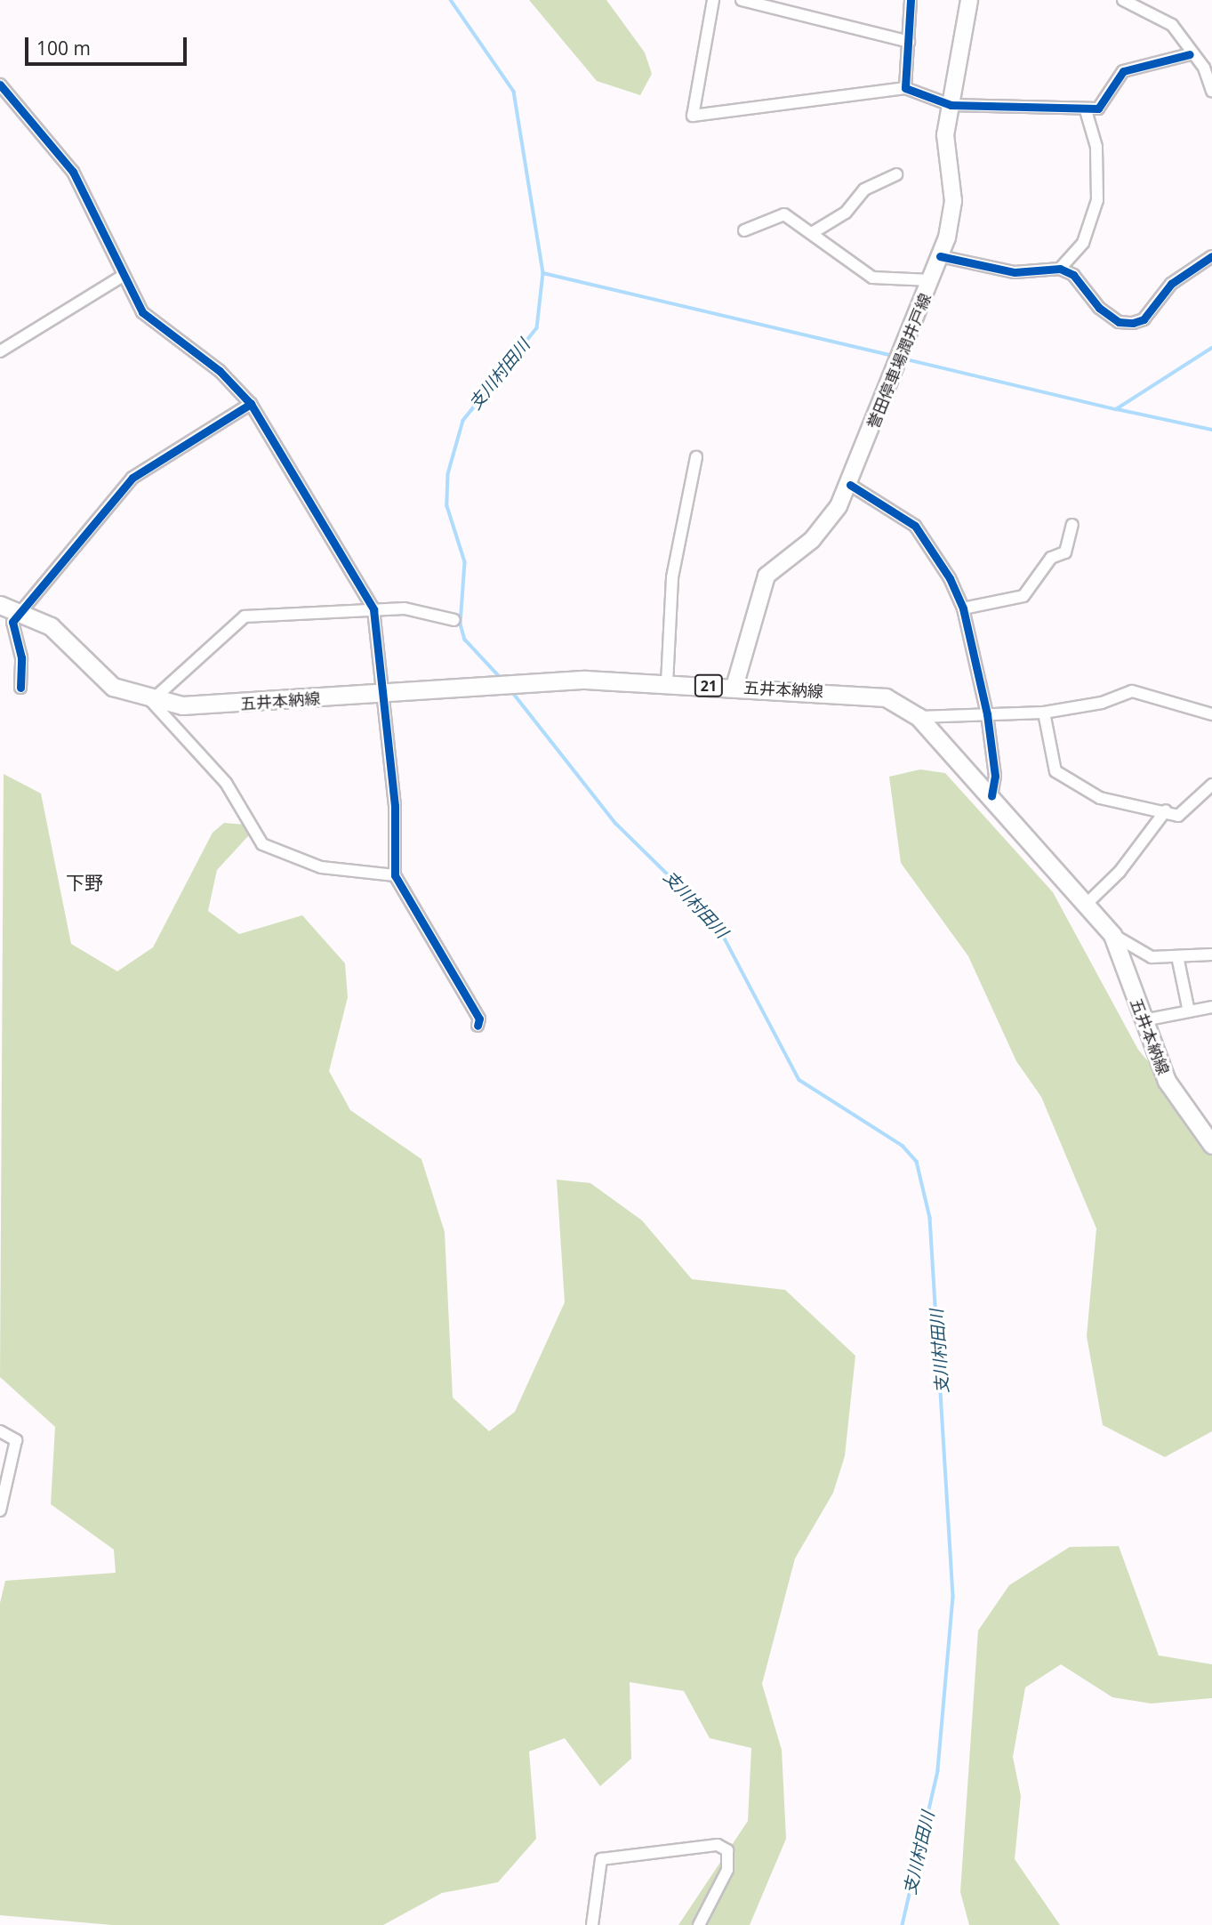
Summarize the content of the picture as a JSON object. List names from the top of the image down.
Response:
{
  "streets": {
    "main road": ["誉田停車場潤井戸線", "21", "五井本納線"]
  },
  "crossings": [
    ["誉田停車場潤井戸線", "五井本納線"]
  ],
  "districts": ["下野"],
  "water": ["支川村田川"],
  "scale_bar": "100 m"
}
